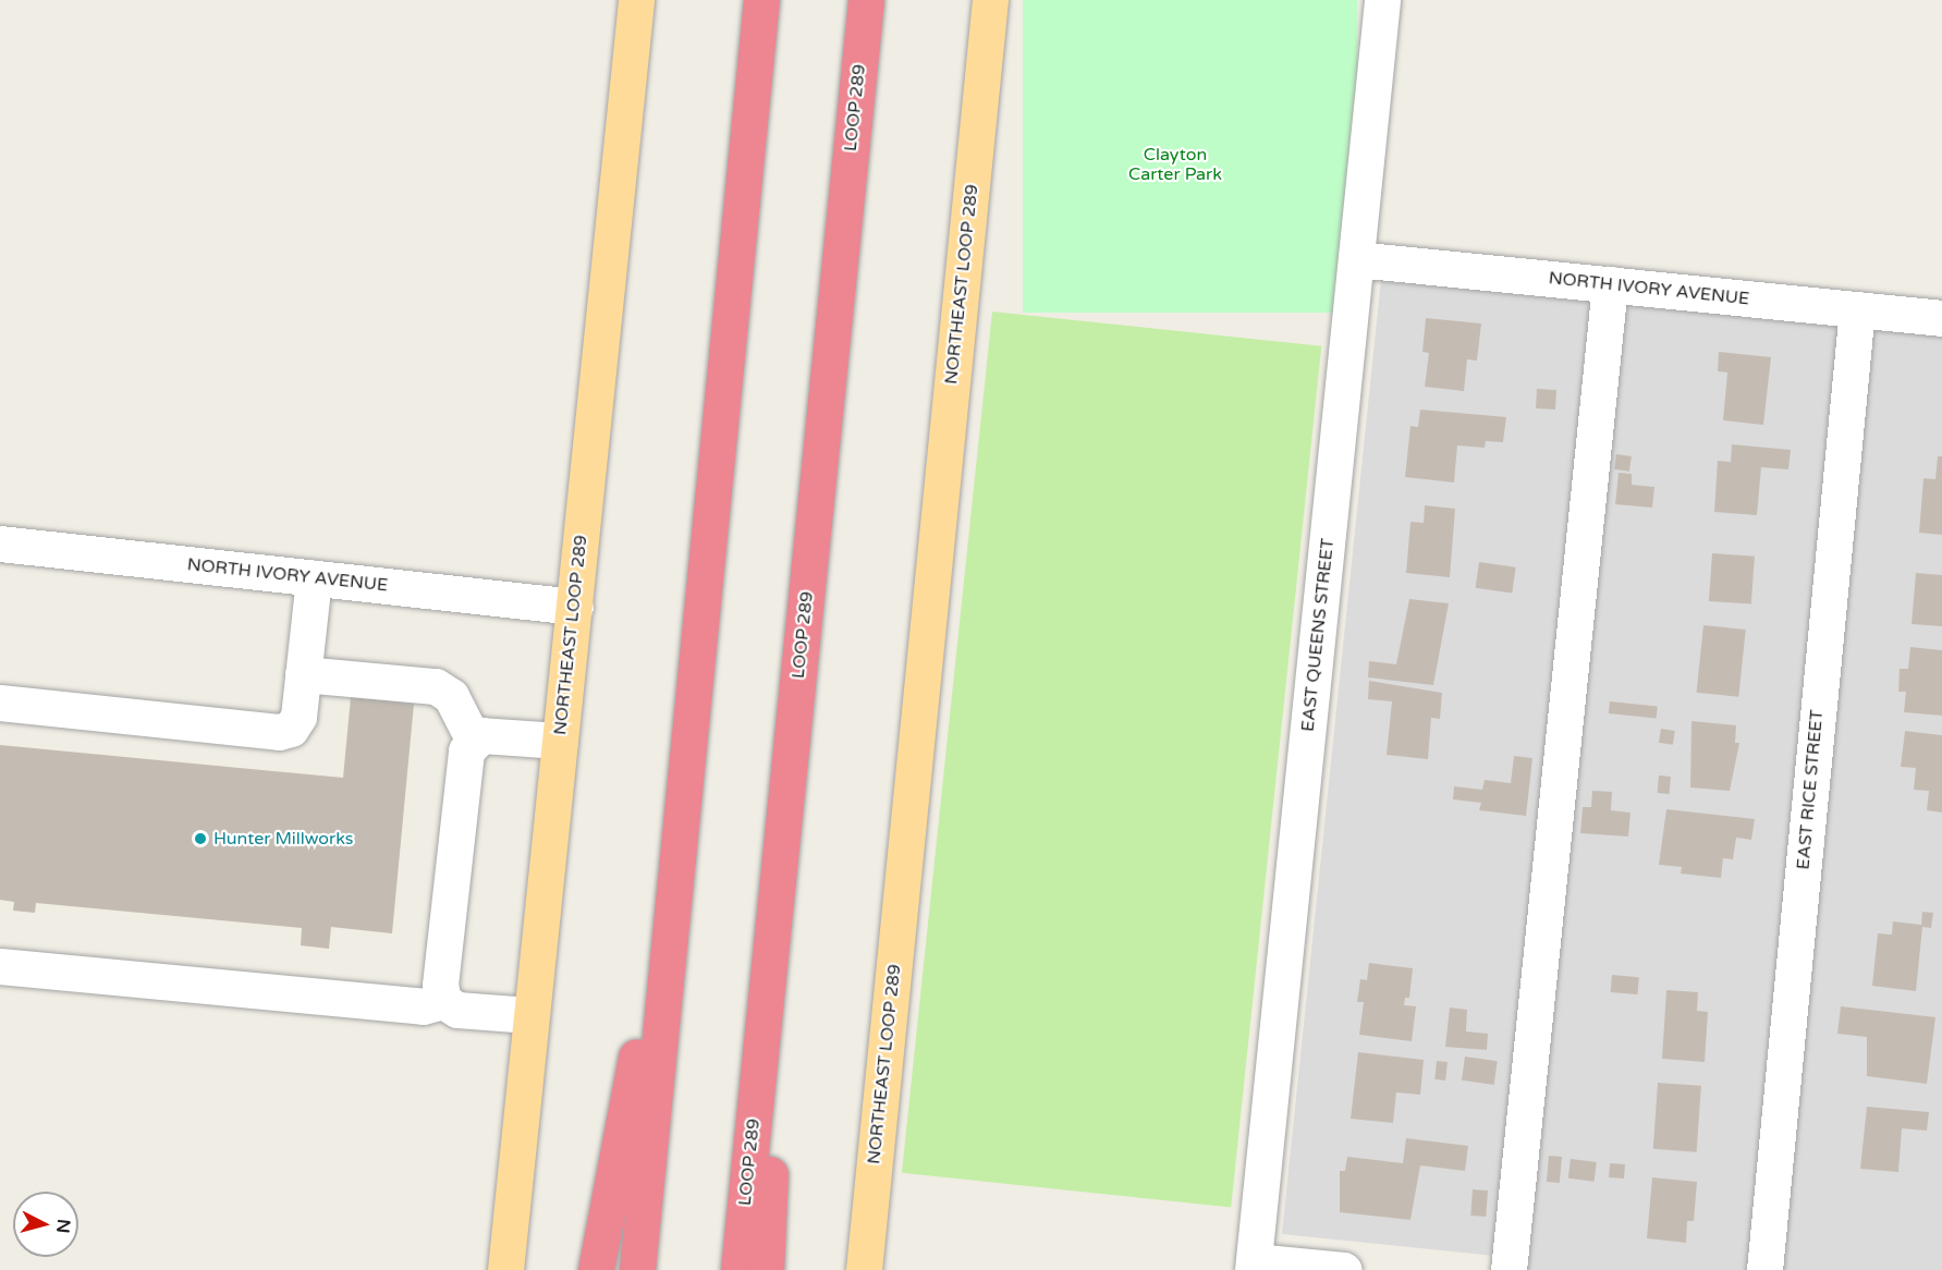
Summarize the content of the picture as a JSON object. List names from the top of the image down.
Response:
{
  "streets": {
    "highway": ["LOOP 289"],
    "main road": ["NORTHEAST LOOP 289"],
    "street": ["NORTH IVORY AVENUE", "EAST QUEENS STREET", "EAST RICE STREET"]
  },
  "crossings": [
    ["NORTHEAST LOOP 289", "NORTH IVORY AVENUE"],
    ["NORTH IVORY AVENUE", "EAST QUEENS STREET"],
    ["NORTH IVORY AVENUE", "EAST RICE STREET"]
  ],
  "parks": ["Clayton Carter Park"],
  "places": ["Hunter Millworks"],
  "north": "right"
}
